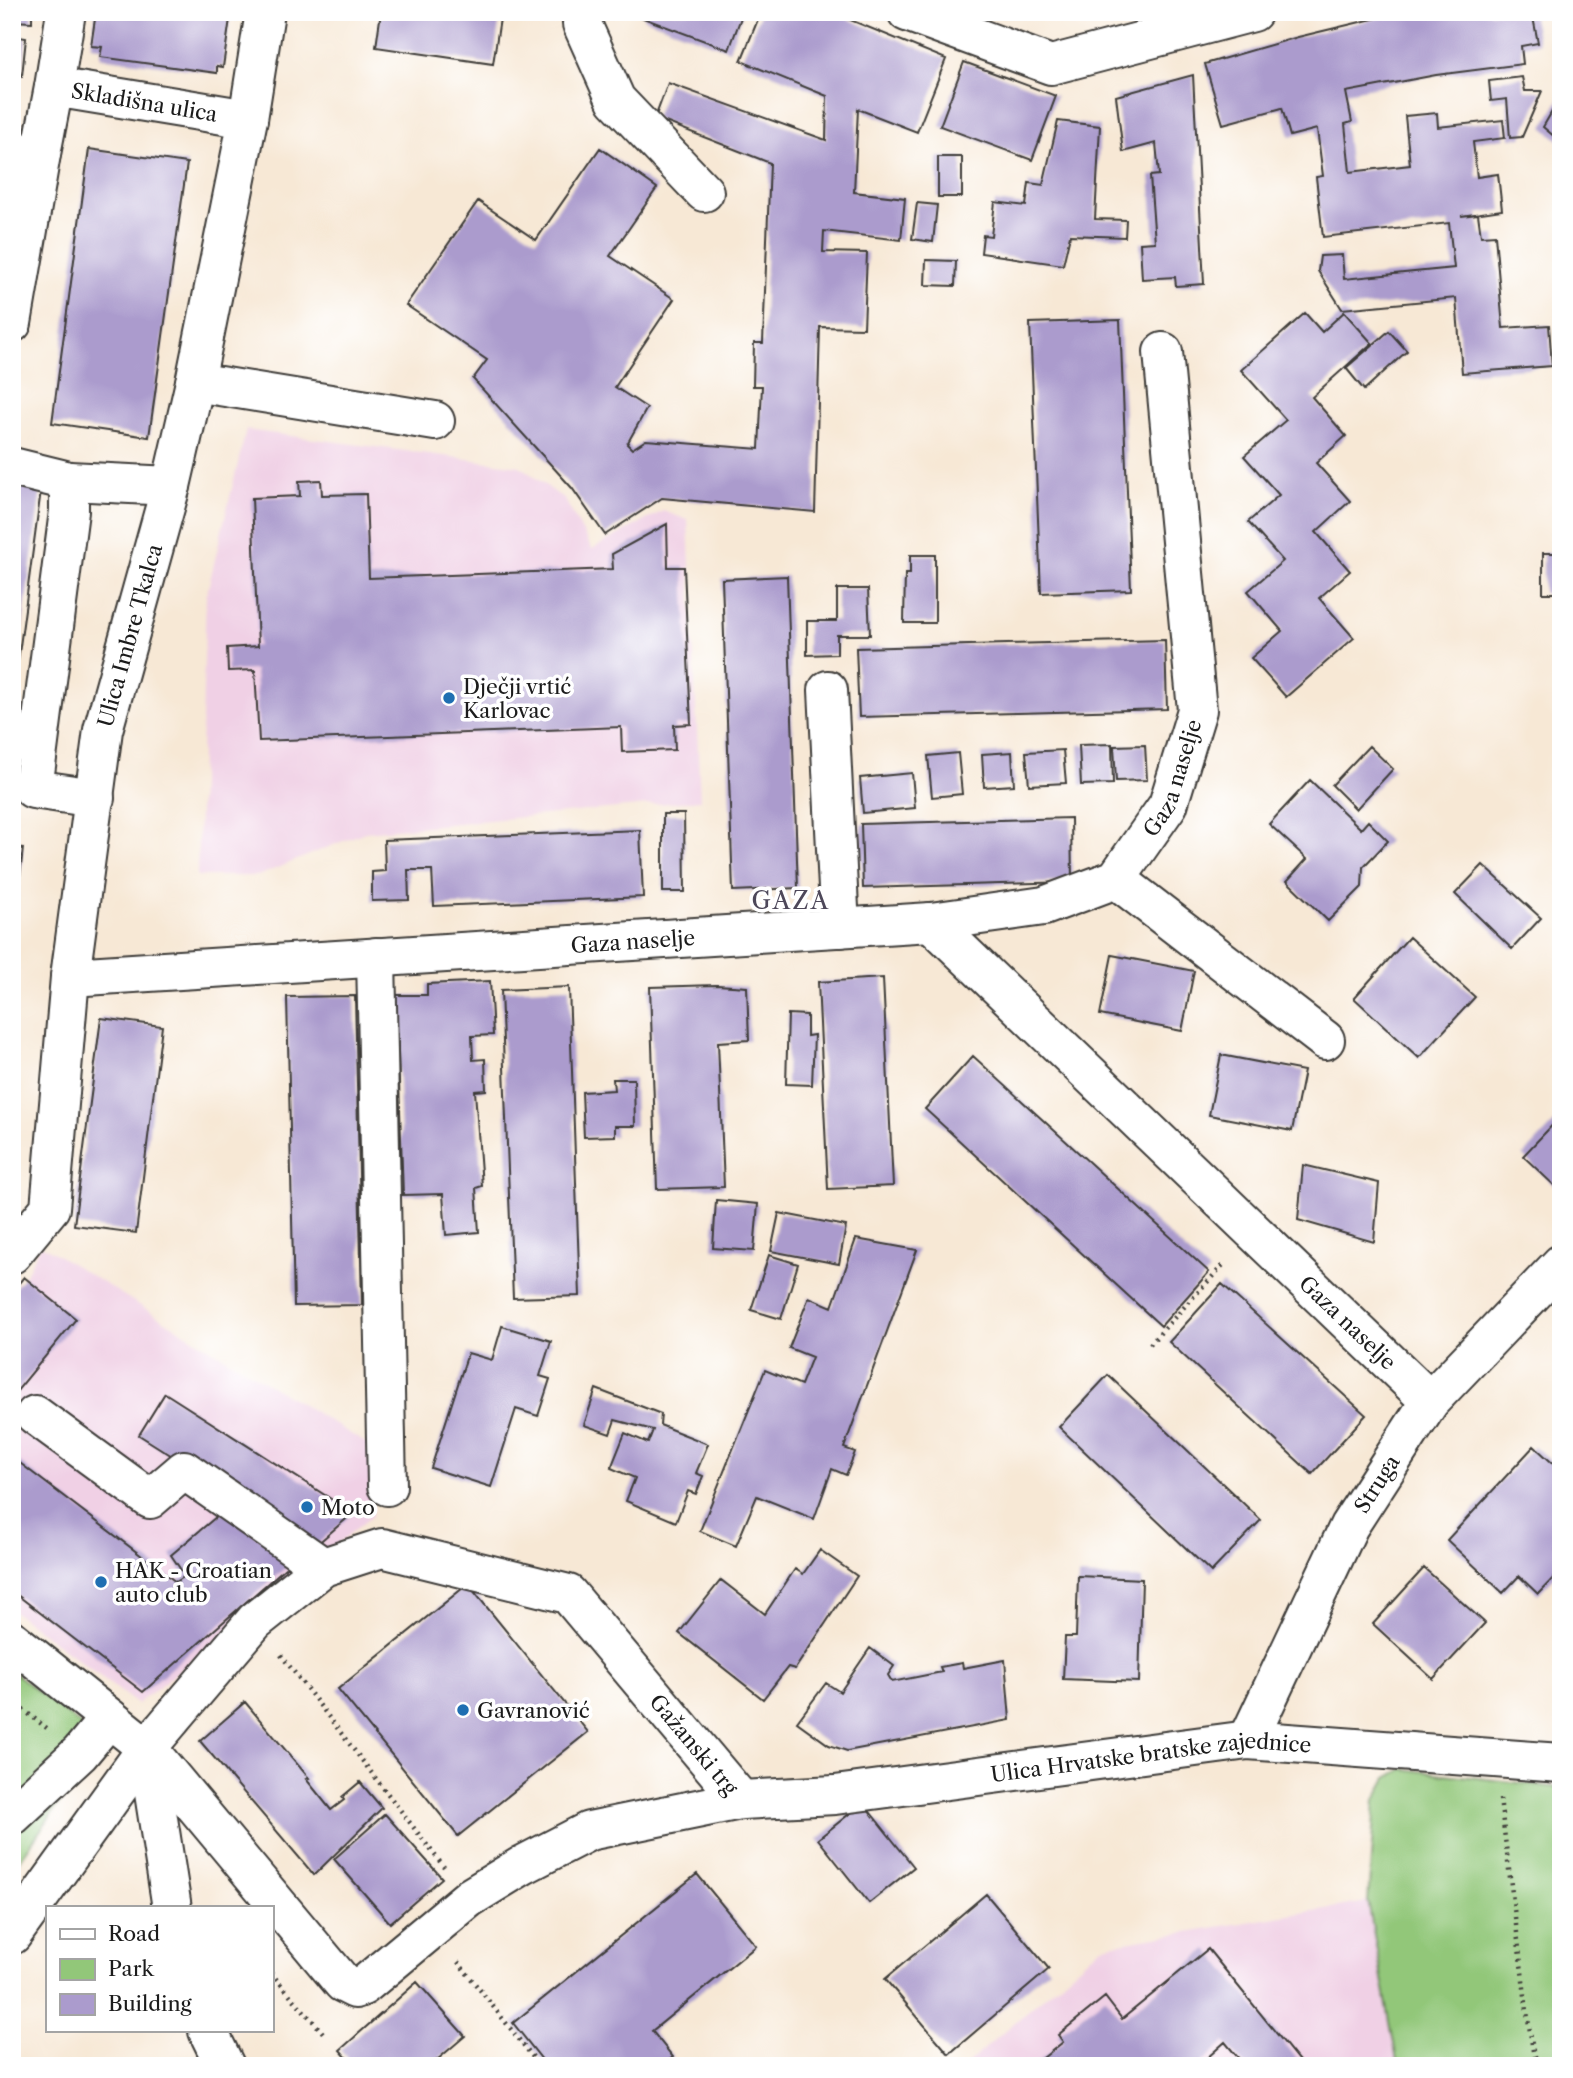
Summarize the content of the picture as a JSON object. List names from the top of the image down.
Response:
{
  "streets": {
    "street": [
      "Skladišna ulica",
      "Ulica Imbre Tkalca",
      "Gaza naselje",
      "Struga",
      "Gažanski trg",
      "Ulica Hrvatske bratske zajednice"
    ]
  },
  "crossings": [
    ["Skladišna ulica", "Ulica Imbre Tkalca"],
    ["Ulica Imbre Tkalca", "Gaza naselje"],
    ["Gaza naselje", "Struga"],
    ["Struga", "Ulica Hrvatske bratske zajednice"],
    ["Gažanski trg", "Ulica Hrvatske bratske zajednice"]
  ],
  "districts": ["GAZA"],
  "places": [
    "Dječji vrtić Karlovac",
    "Moto",
    "HAK - Croatian auto club",
    "Gavranović"
  ],
  "legend": ["Road", "Park", "Building"]
}
